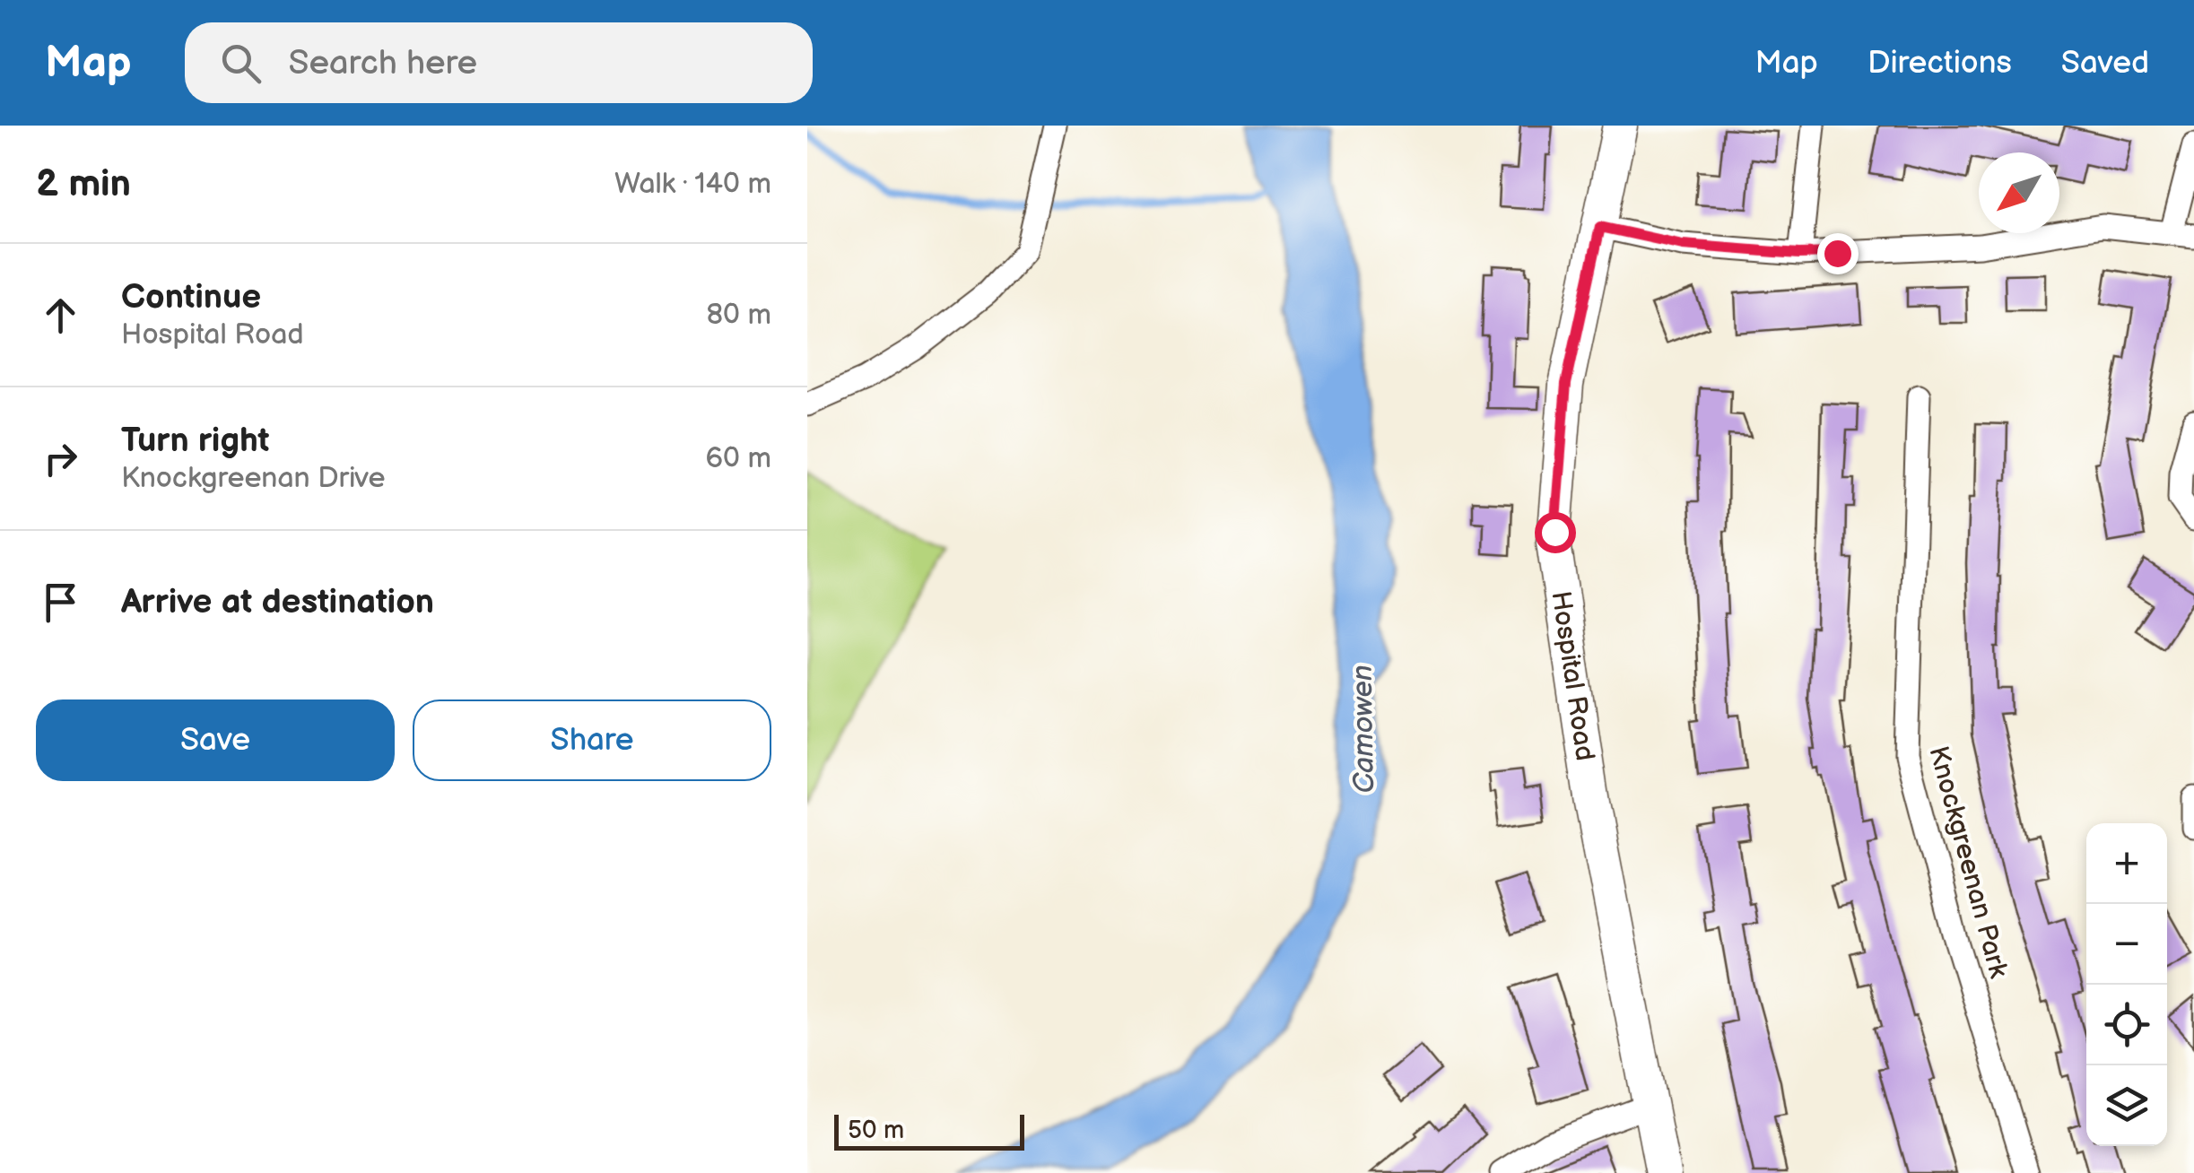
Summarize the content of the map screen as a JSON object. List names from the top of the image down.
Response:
{
  "streets": {
    "main road": ["Hospital Road"],
    "street": ["Knockgreenan Park"]
  },
  "water": ["Camowen"],
  "scale_bar": "50 m",
  "north": "bottom left",
  "page": {
    "header": "Map",
    "search": "Search here",
    "nav": ["Map", "Directions", "Saved"],
    "heading": ["2 min", "Walk · 140 m"],
    "list": [
      ["Continue", "Hospital Road", "80 m"],
      ["Turn right", "Knockgreenan Drive", "60 m"],
      "Arrive at destination"
    ],
    "buttons": ["Save", "Share"],
    "map_buttons": ["+", "−"],
    "scale": "50 m"
  }
}
